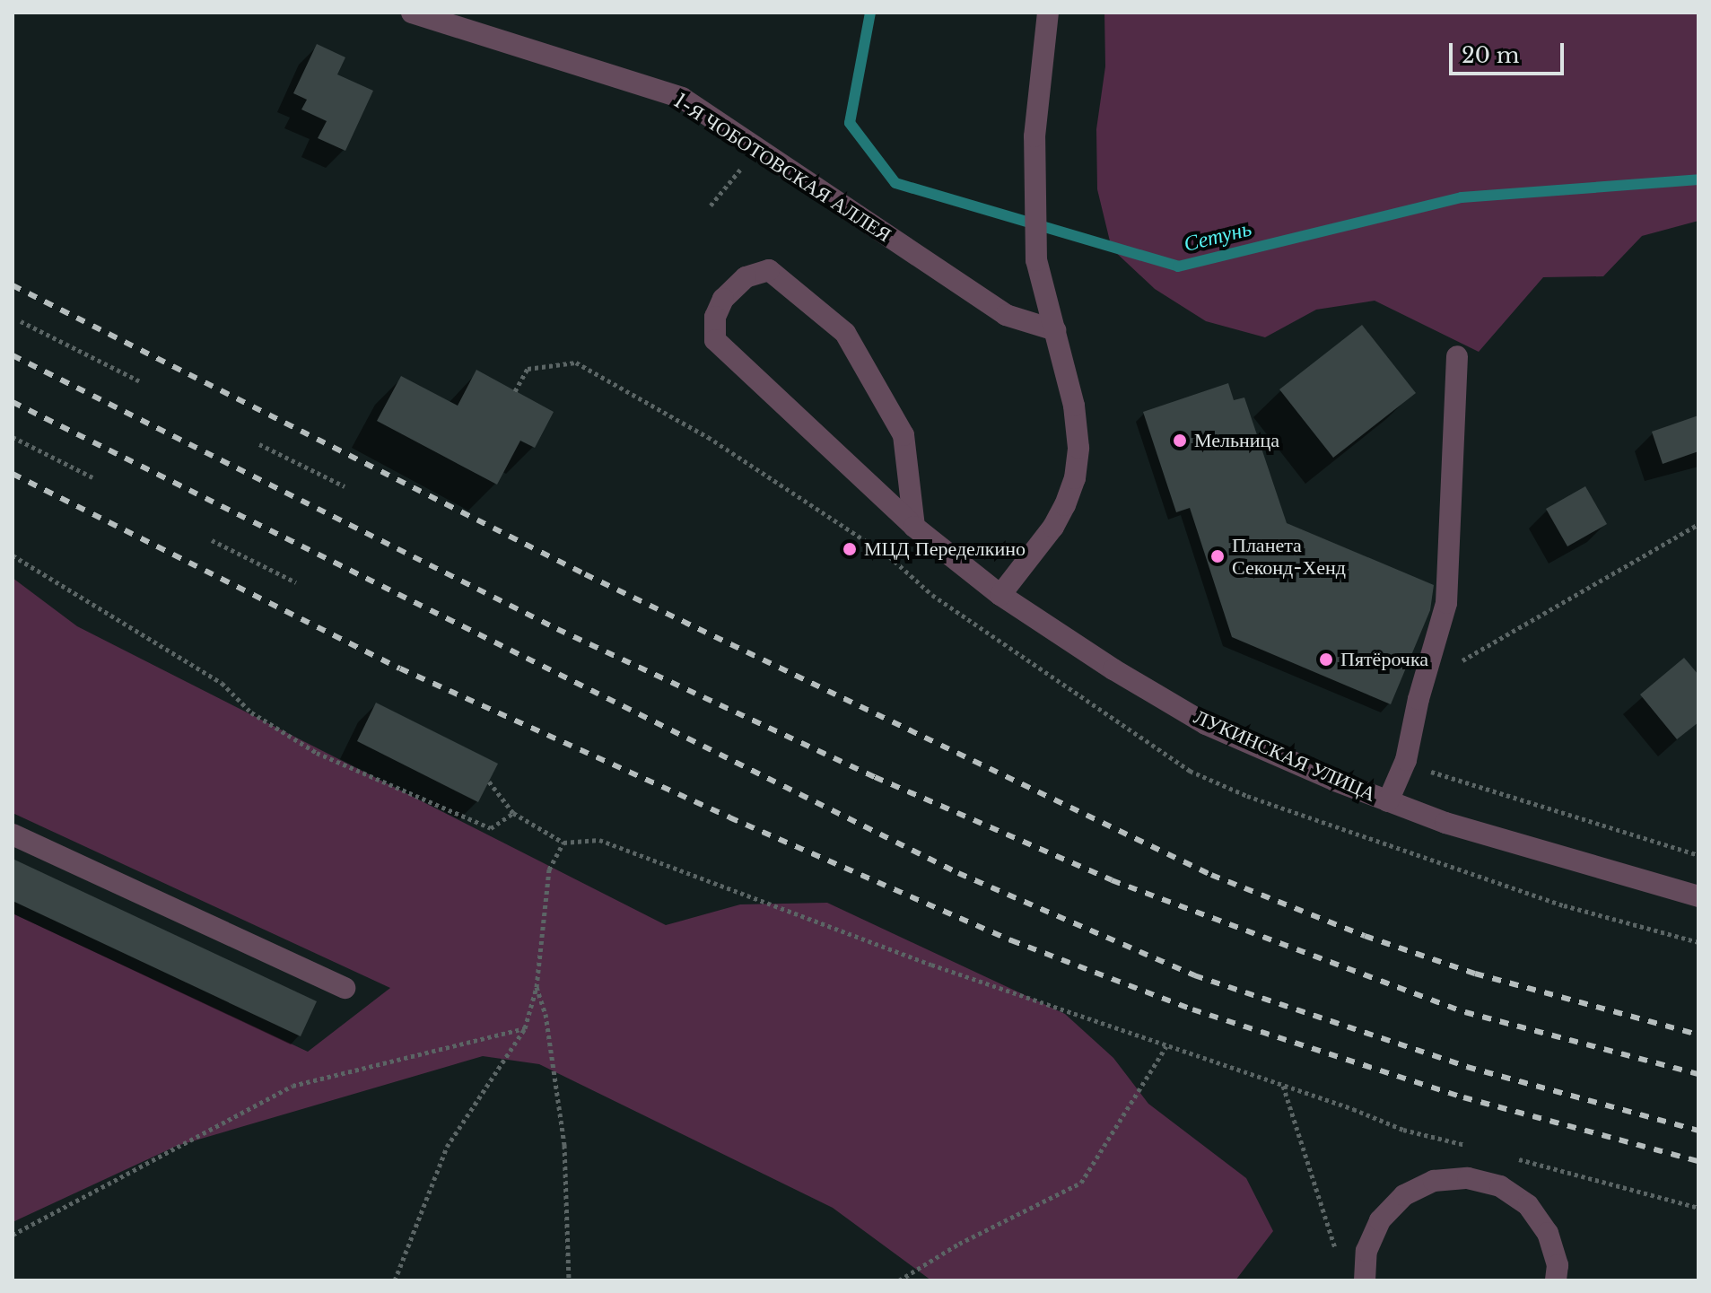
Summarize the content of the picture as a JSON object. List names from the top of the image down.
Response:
{
  "streets": {
    "street": ["1-Я ЧОБОТОВСКАЯ АЛЛЕЯ", "ЛУКИНСКАЯ УЛИЦА"]
  },
  "water": ["Сетунь"],
  "places": [
    "Мельница",
    "МЦД Переделкино",
    "Планета Секонд-Хенд",
    "Пятёрочка"
  ],
  "scale_bar": "20 m"
}
